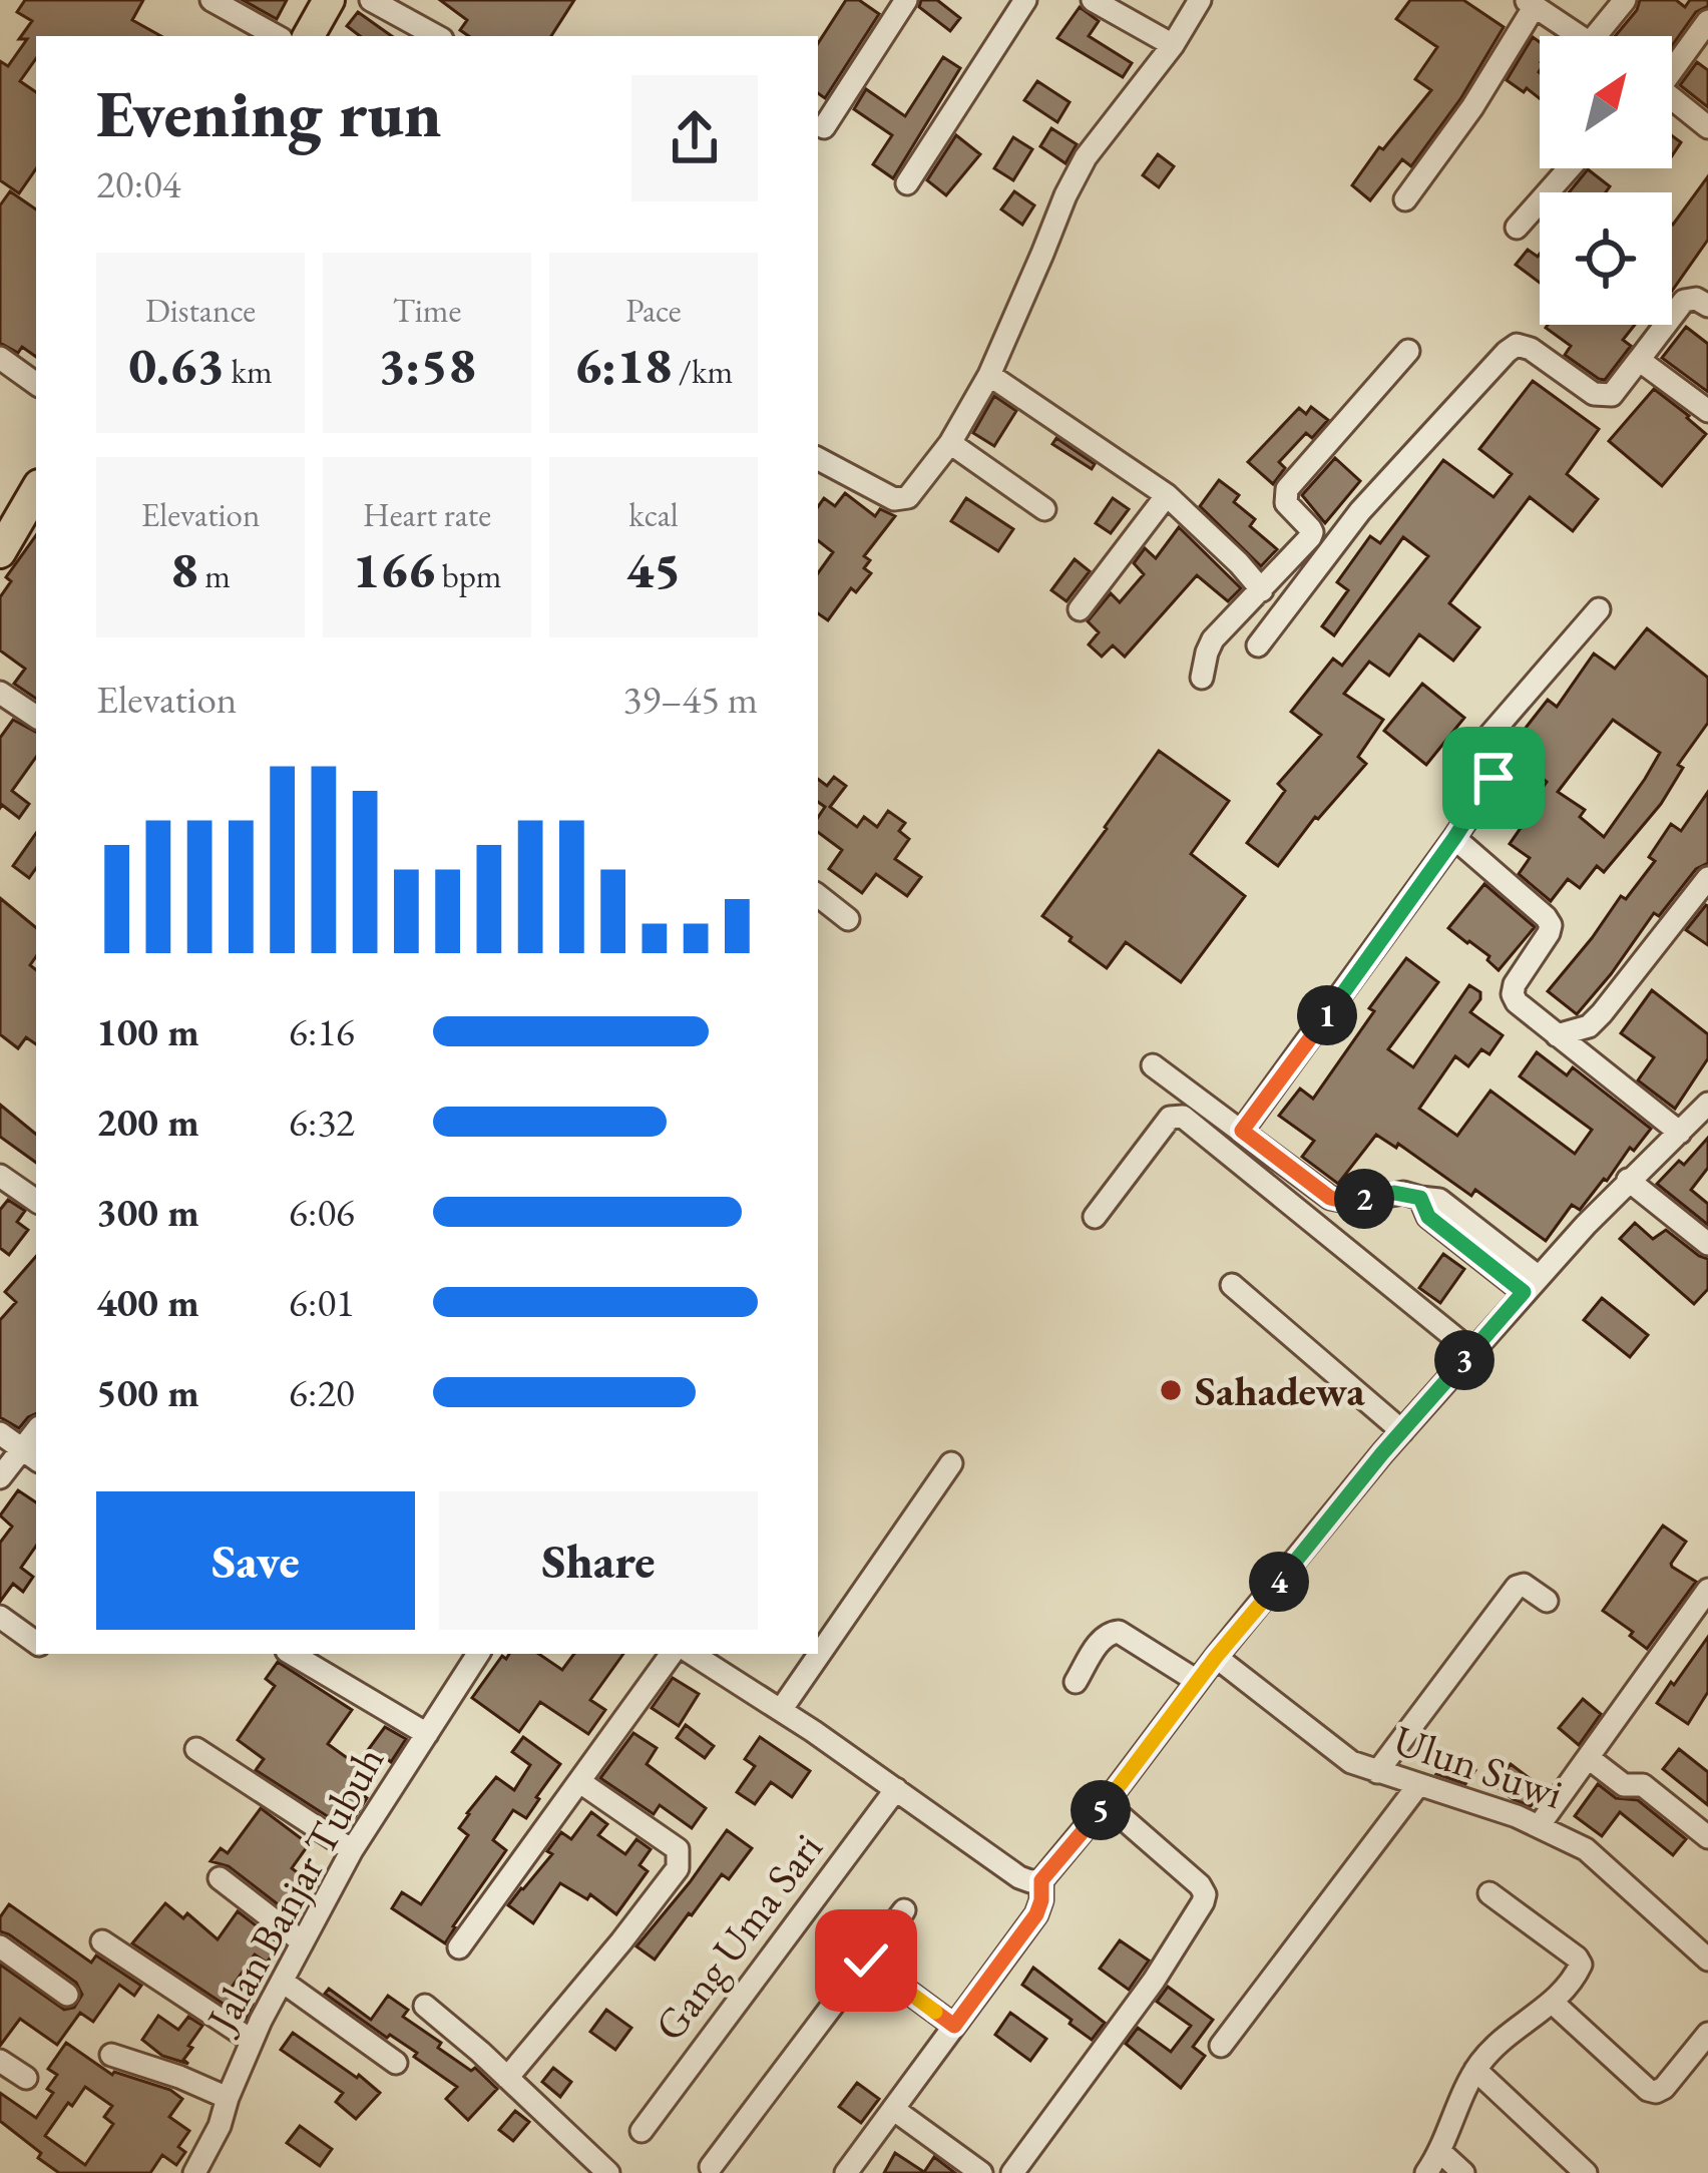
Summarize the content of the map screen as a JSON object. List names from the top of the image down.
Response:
{
  "streets": {
    "street": ["Ulun Suwi", "Jalan Banjar Tubuh", "Gang Uma Sari"]
  },
  "places": ["Sahadewa"],
  "north": "top right",
  "page": {
    "heading": ["Evening run", "20:04"],
    "stats": [
      ["Distance", "0.63 km"],
      ["Time", "3:58"],
      ["Pace", "6:18 /km"],
      ["Elevation", "8 m"],
      ["Heart rate", "166 bpm"],
      ["kcal", "45"]
    ],
    "chart": ["Elevation", "39–45 m"],
    "pins": [
      "1",
      "2",
      "3",
      "4",
      "5"
    ],
    "list": [
      {
        "name": "100 m",
        "note": "6:16"
      },
      {
        "name": "200 m",
        "note": "6:32"
      },
      {
        "name": "300 m",
        "note": "6:06"
      },
      {
        "name": "400 m",
        "note": "6:01"
      },
      {
        "name": "500 m",
        "note": "6:20"
      }
    ],
    "buttons": ["Save", "Share"]
  }
}
